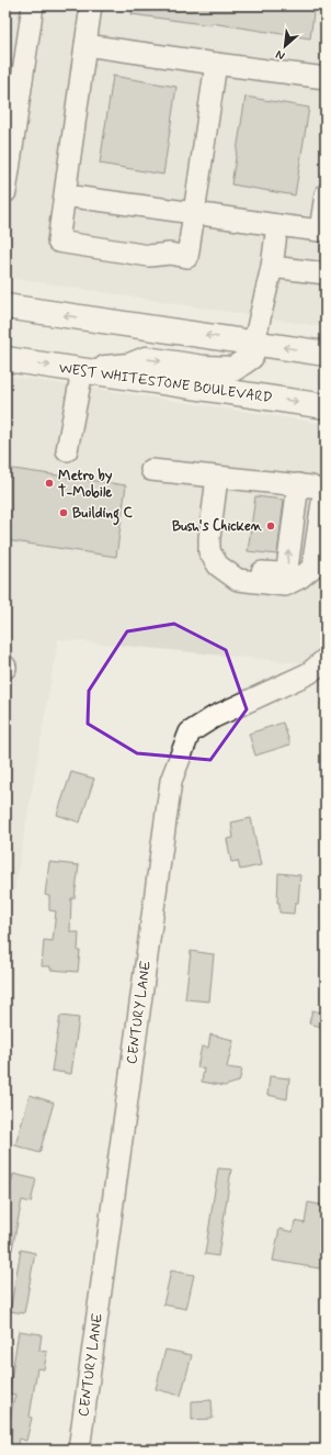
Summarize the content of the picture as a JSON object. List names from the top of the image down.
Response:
{
  "streets": {
    "main road": ["WEST WHITESTONE BOULEVARD"],
    "street": ["CENTURY LANE"]
  },
  "places": ["Metro by T-Mobile", "Building C", "Bush's Chicken"],
  "north": "bottom left"
}
